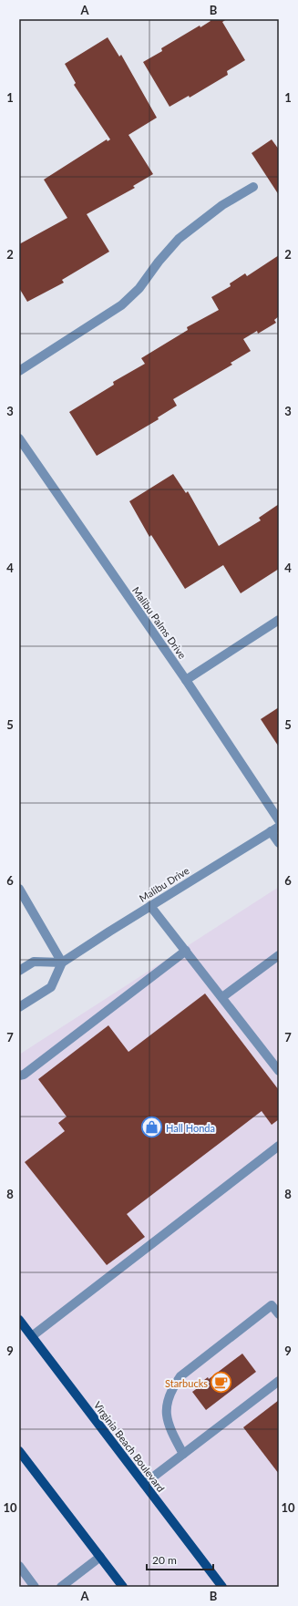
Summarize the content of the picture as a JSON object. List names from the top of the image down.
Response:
{
  "streets": {
    "main road": ["Virginia Beach Boulevard"],
    "street": ["Malibu Palms Drive", "Malibu Drive"]
  },
  "places": {
    "shop": ["Hall Honda"],
    "cafe": ["Starbucks"]
  },
  "scale_bar": "20 m",
  "grid": {
    "columns": ["A", "B"],
    "rows": [
      "1",
      "2",
      "3",
      "4",
      "5",
      "6",
      "7",
      "8",
      "9",
      "10"
    ]
  }
}
